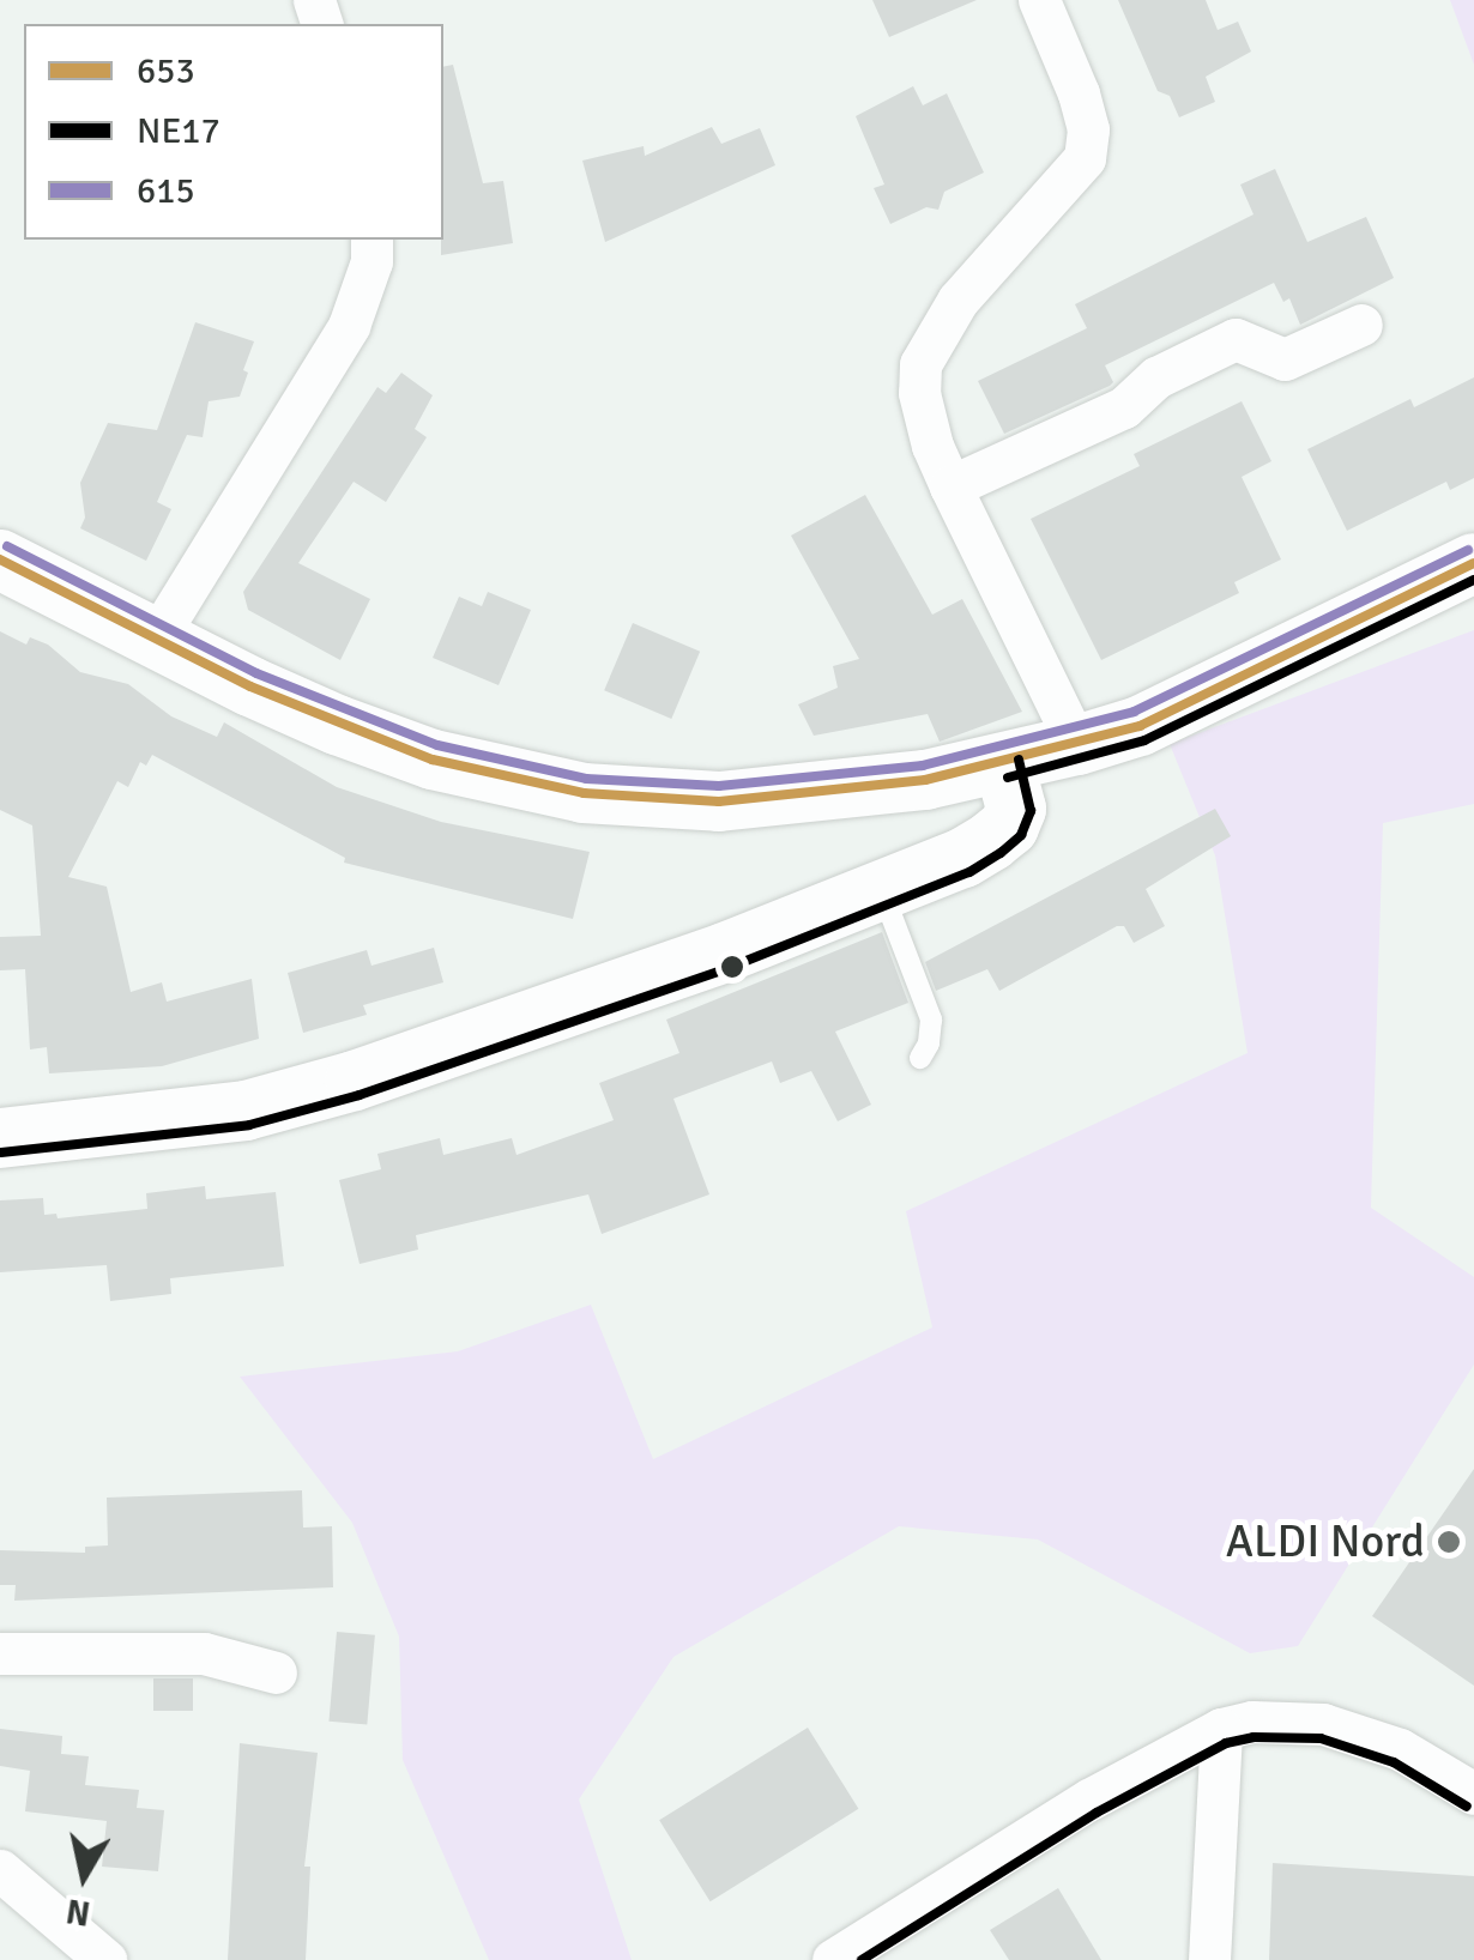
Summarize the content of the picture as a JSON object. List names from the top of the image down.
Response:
{
  "places": ["ALDI Nord"],
  "lines": ["transit line 615", "transit line 653", "transit line NE17"],
  "legend": ["653", "NE17", "615"],
  "north": "bottom"
}
